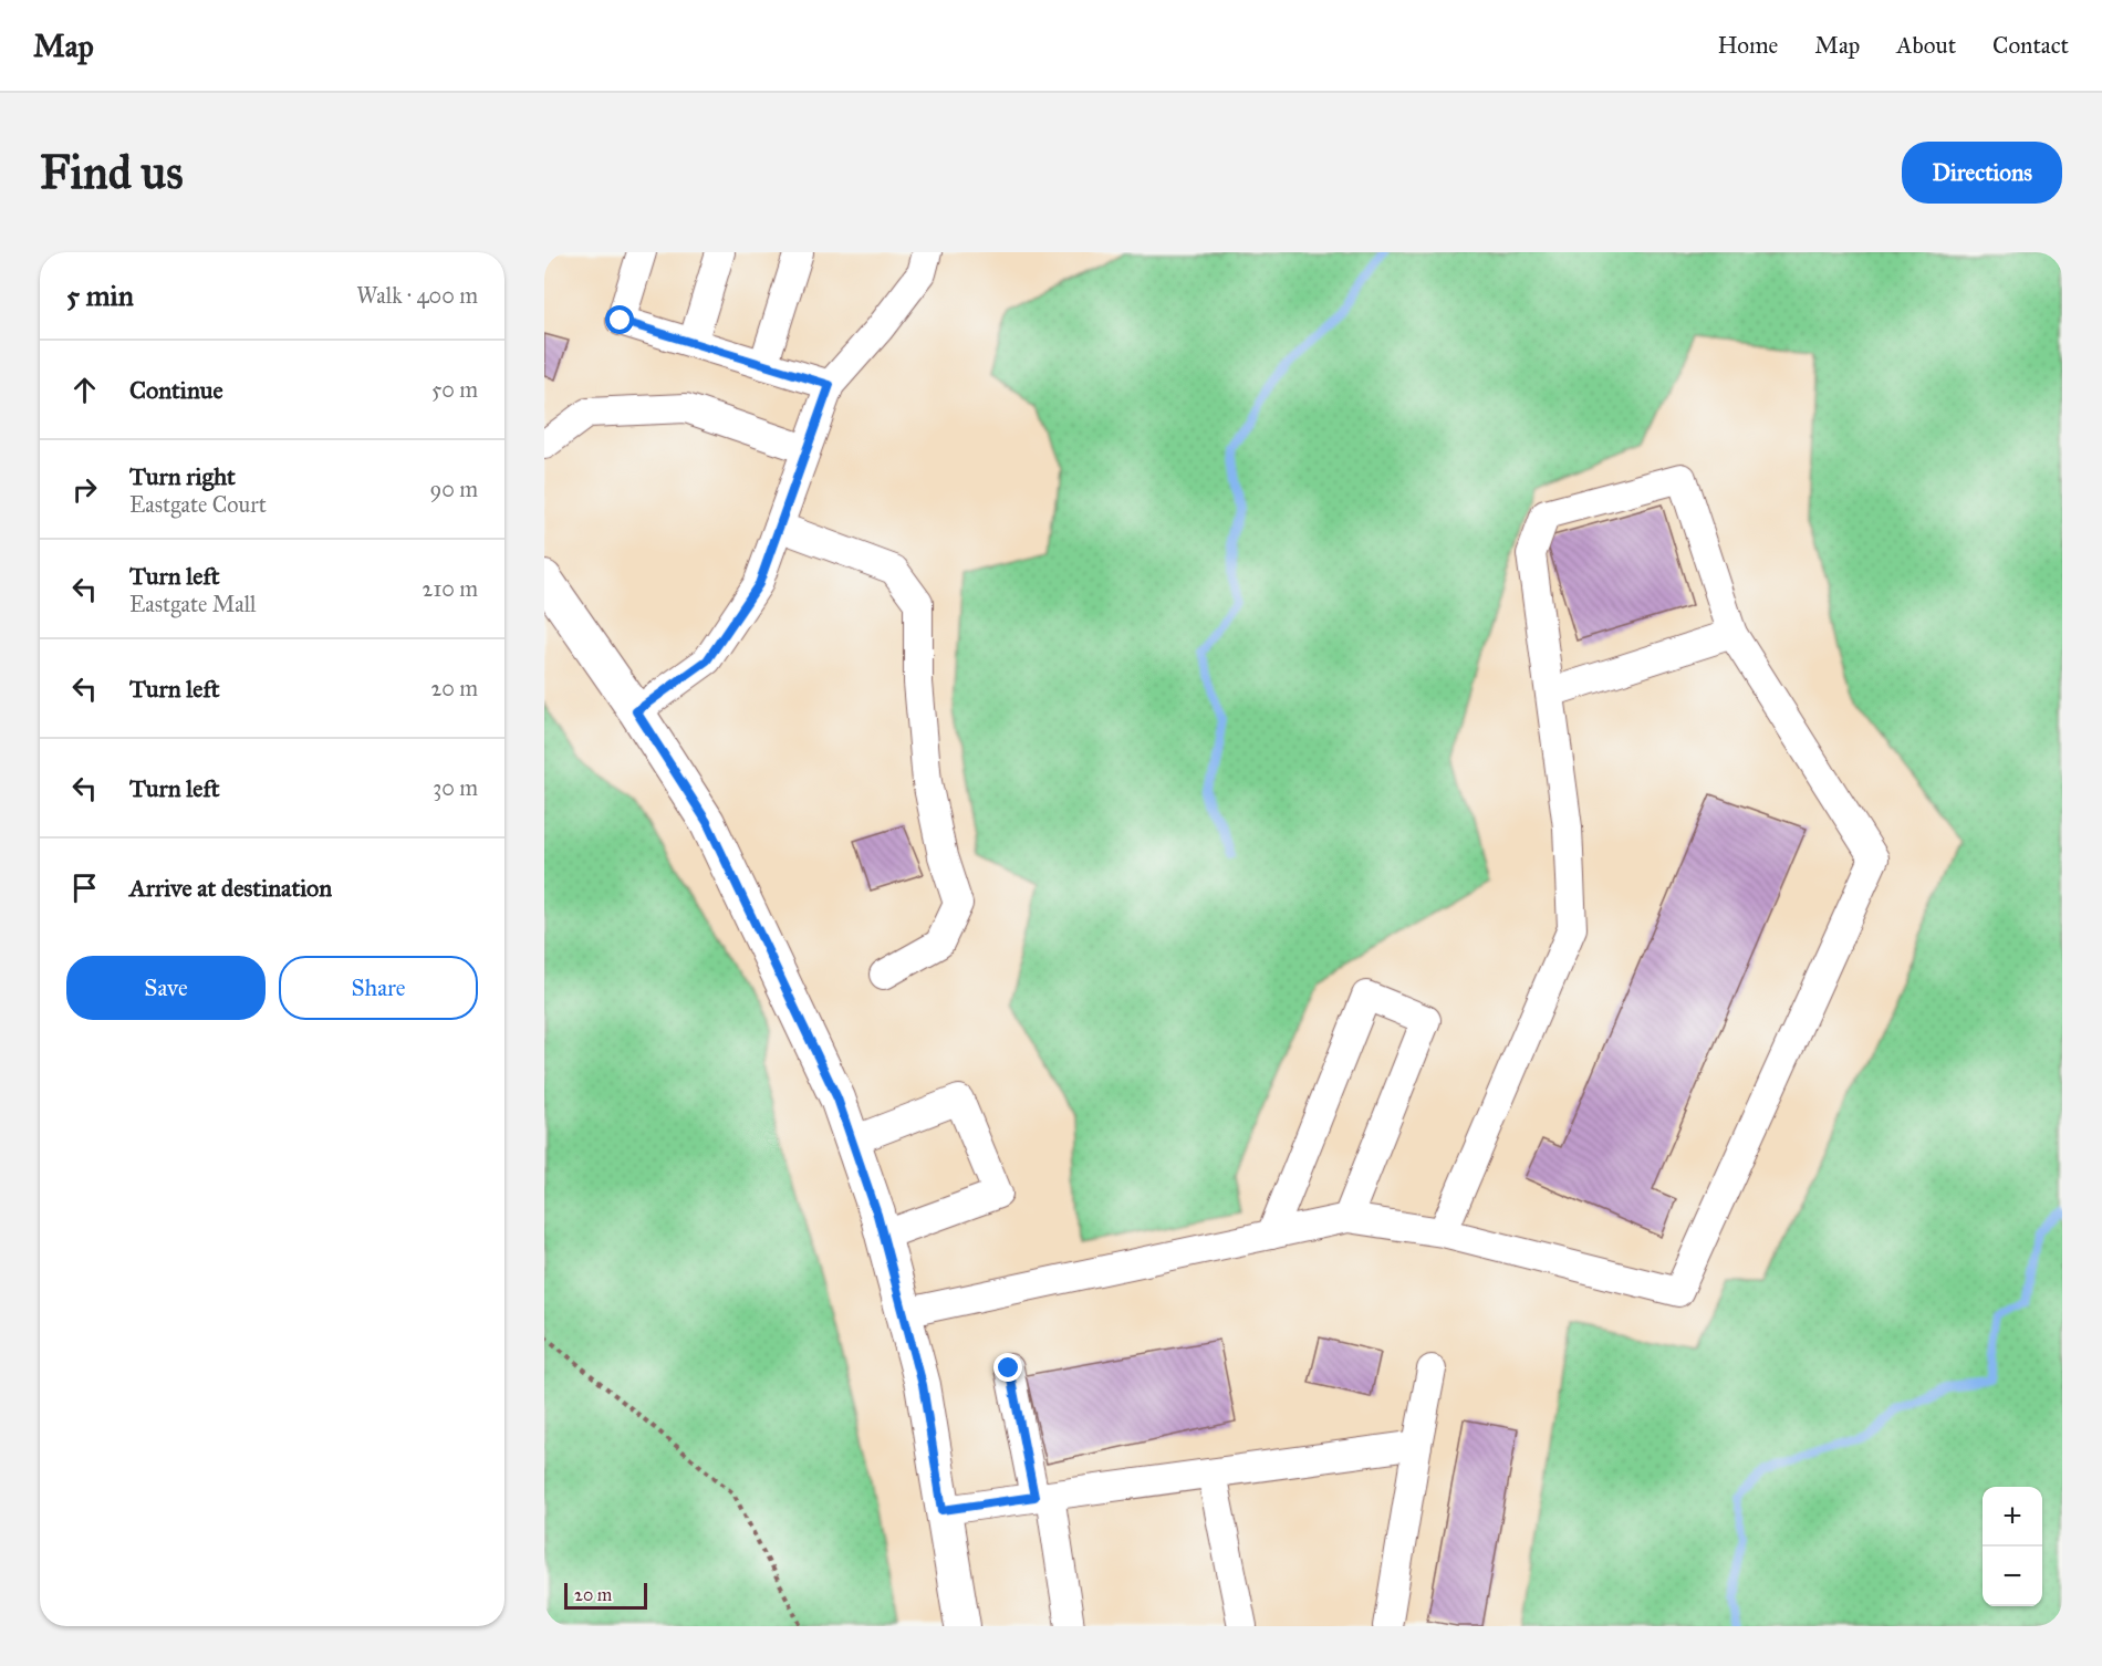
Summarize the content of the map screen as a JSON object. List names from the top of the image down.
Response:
{
  "scale_bar": "20 m",
  "page": {
    "header": "Map",
    "nav": [
      "Home",
      "Map",
      "About",
      "Contact"
    ],
    "buttons": [
      "Directions",
      ["Save", "Share"]
    ],
    "title": "Find us",
    "heading": ["5 min", "Walk · 400 m"],
    "list": [
      ["Continue", "50 m"],
      ["Turn right", "Eastgate Court", "90 m"],
      ["Turn left", "Eastgate Mall", "210 m"],
      ["Turn left", "20 m"],
      ["Turn left", "30 m"],
      "Arrive at destination"
    ],
    "map_buttons": ["+", "−"],
    "scale": "20 m"
  }
}
